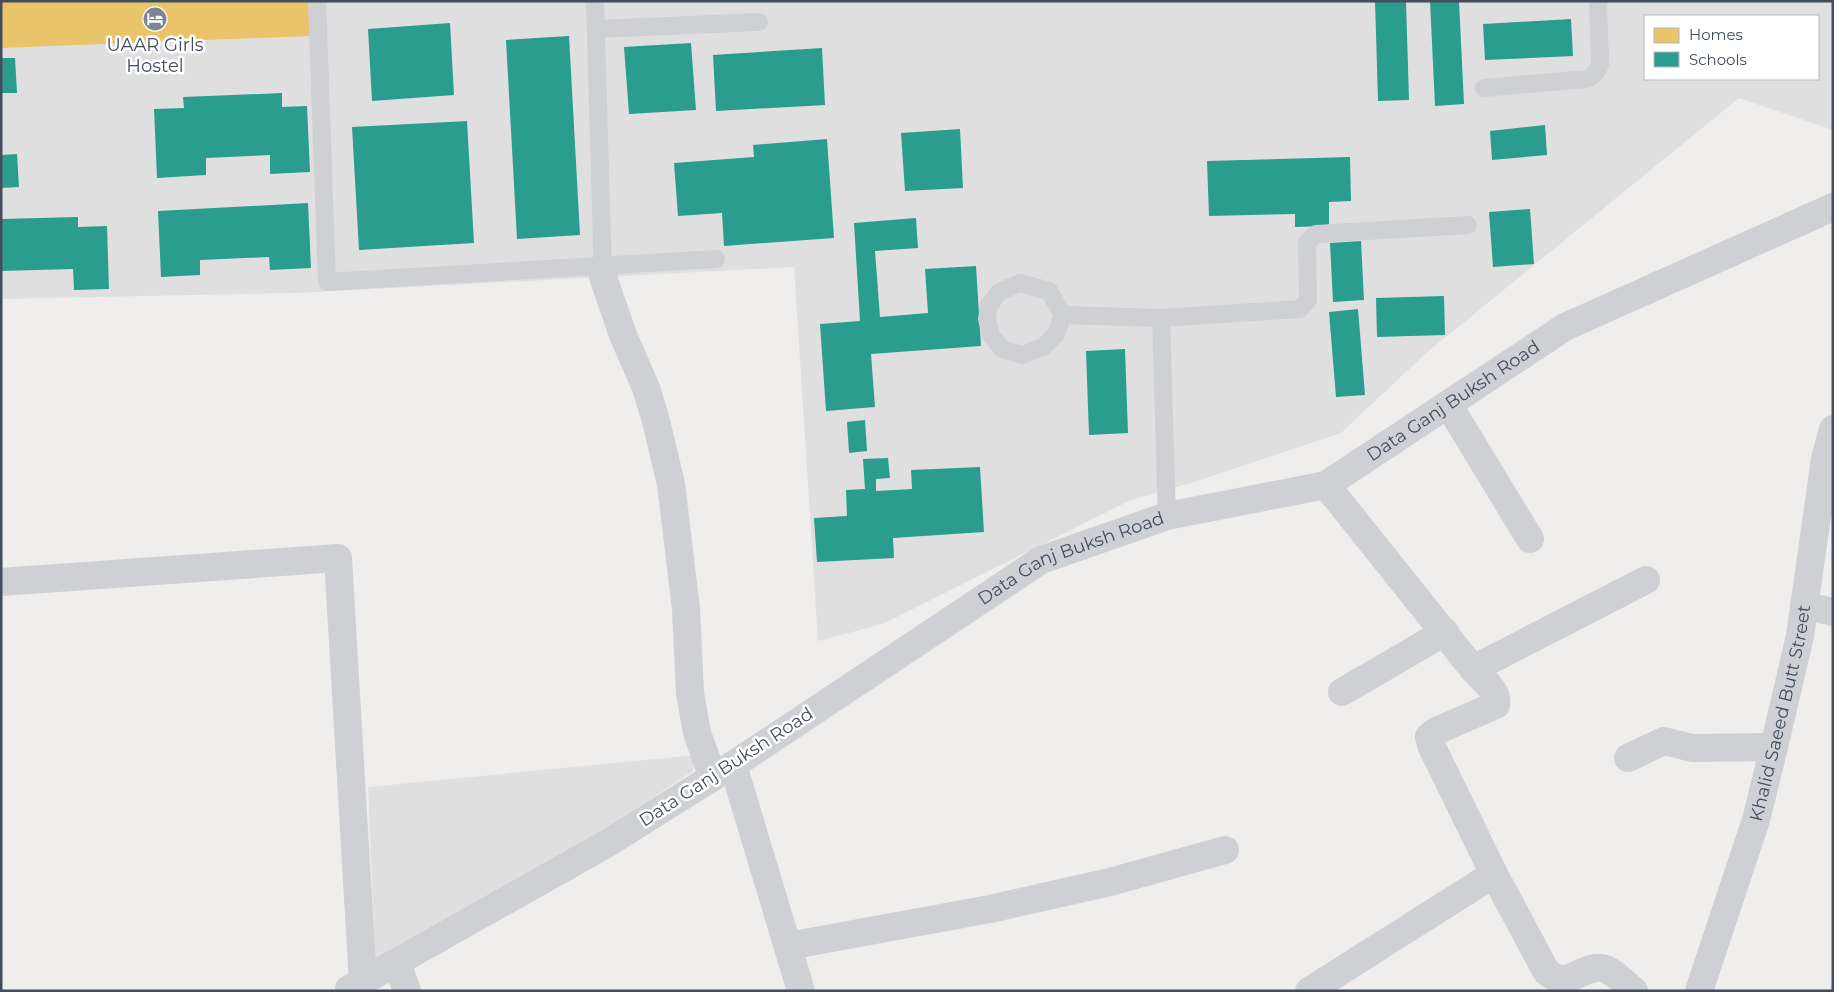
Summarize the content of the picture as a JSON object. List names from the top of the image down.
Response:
{
  "streets": {
    "street": ["Data Ganj Buksh Road", "Khalid Saeed Butt Street"]
  },
  "places": {
    "hotel": ["UAAR Girls Hostel"]
  },
  "legend": ["Homes", "Schools"]
}
